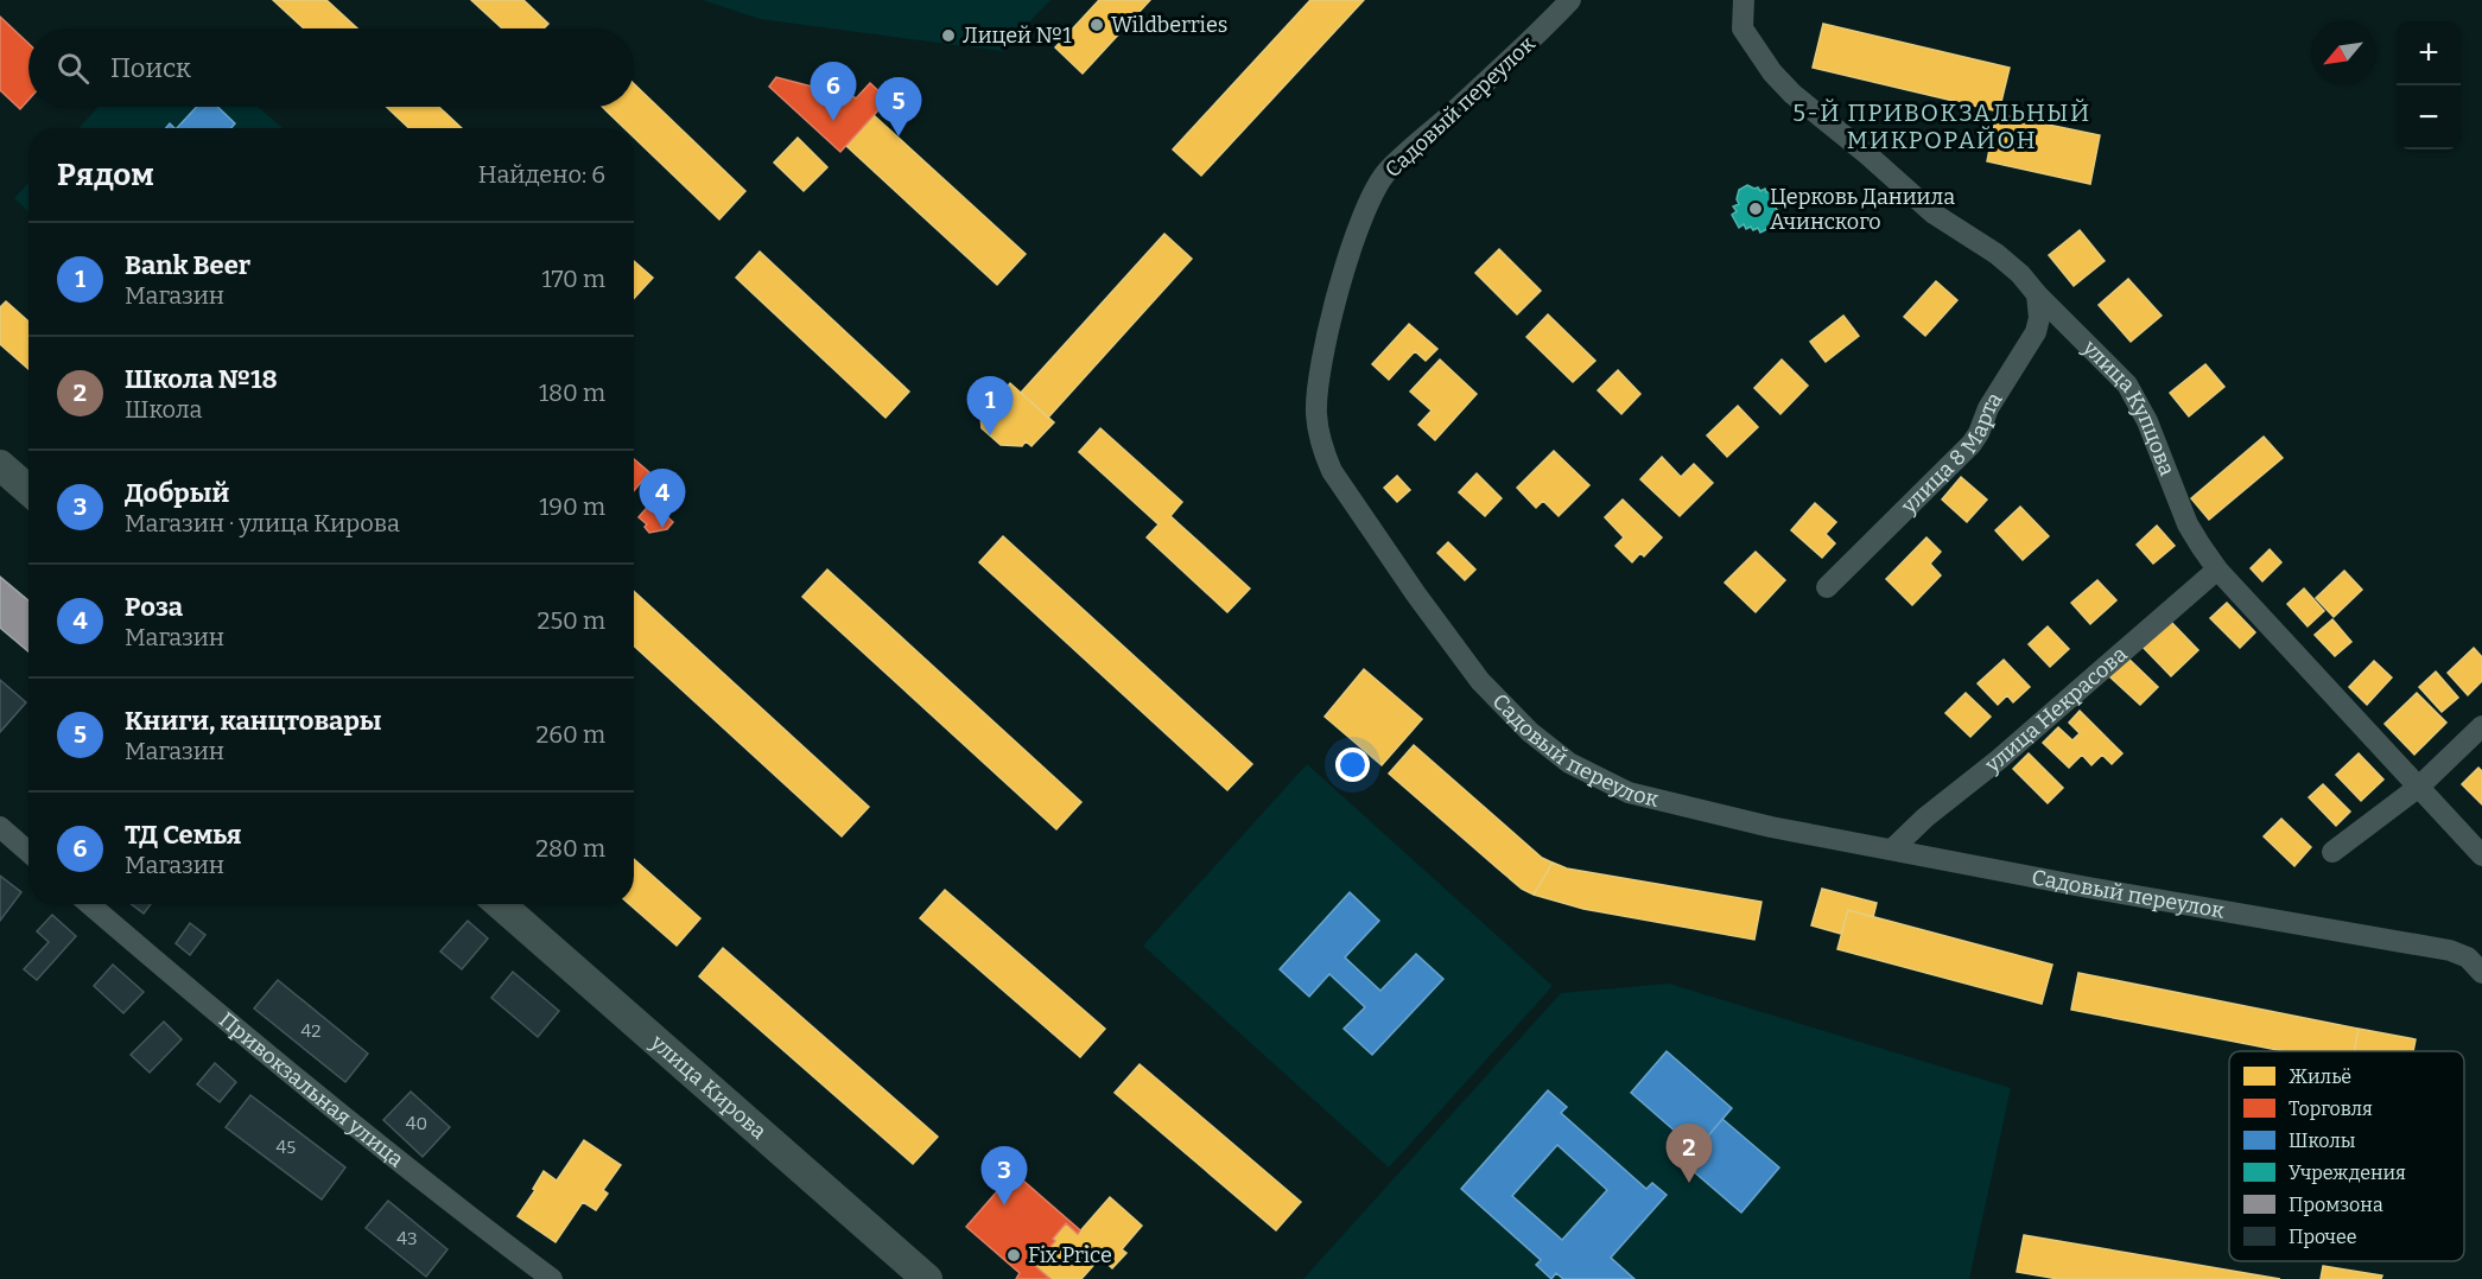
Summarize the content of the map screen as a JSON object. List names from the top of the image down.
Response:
{
  "streets": {
    "main road": ["улица Кирова"],
    "street": [
      "Садовый переулок",
      "улица Купцова",
      "улица 8 Марта",
      "улица Некрасова",
      "Привокзальная улица"
    ]
  },
  "crossings": [
    ["Садовый переулок", "улица Некрасова"],
    ["улица Купцова", "улица 8 Марта"],
    ["улица Купцова", "улица Некрасова"]
  ],
  "districts": ["5-Й ПРИВОКЗАЛЬНЫЙ МИКРОРАЙОН"],
  "places": [
    "Wildberries",
    "Лицей №1",
    "Церковь Даниила Ачинского",
    "Fix Price"
  ],
  "house_numbers": [
    "42",
    "40",
    "45",
    "43"
  ],
  "legend": [
    "Жильё",
    "Торговля",
    "Школы",
    "Учреждения",
    "Промзона",
    "Прочее"
  ],
  "north": "bottom left",
  "page": {
    "map_buttons": ["+", "−"],
    "search": "Поиск",
    "pins": [
      "6",
      "5",
      "1",
      "4",
      "2",
      "3"
    ],
    "heading": ["Рядом", "Найдено: 6"],
    "list": [
      {
        "mark": "1",
        "name": "Bank Beer",
        "note": "Магазин",
        "value": "170 m"
      },
      {
        "mark": "2",
        "name": "Школа №18",
        "note": "Школа",
        "value": "180 m"
      },
      {
        "mark": "3",
        "name": "Добрый",
        "note": "Магазин · улица Кирова",
        "value": "190 m"
      },
      {
        "mark": "4",
        "name": "Роза",
        "note": "Магазин",
        "value": "250 m"
      },
      {
        "mark": "5",
        "name": "Книги, канцтовары",
        "note": "Магазин",
        "value": "260 m"
      },
      {
        "mark": "6",
        "name": "ТД Семья",
        "note": "Магазин",
        "value": "280 m"
      }
    ]
  }
}
